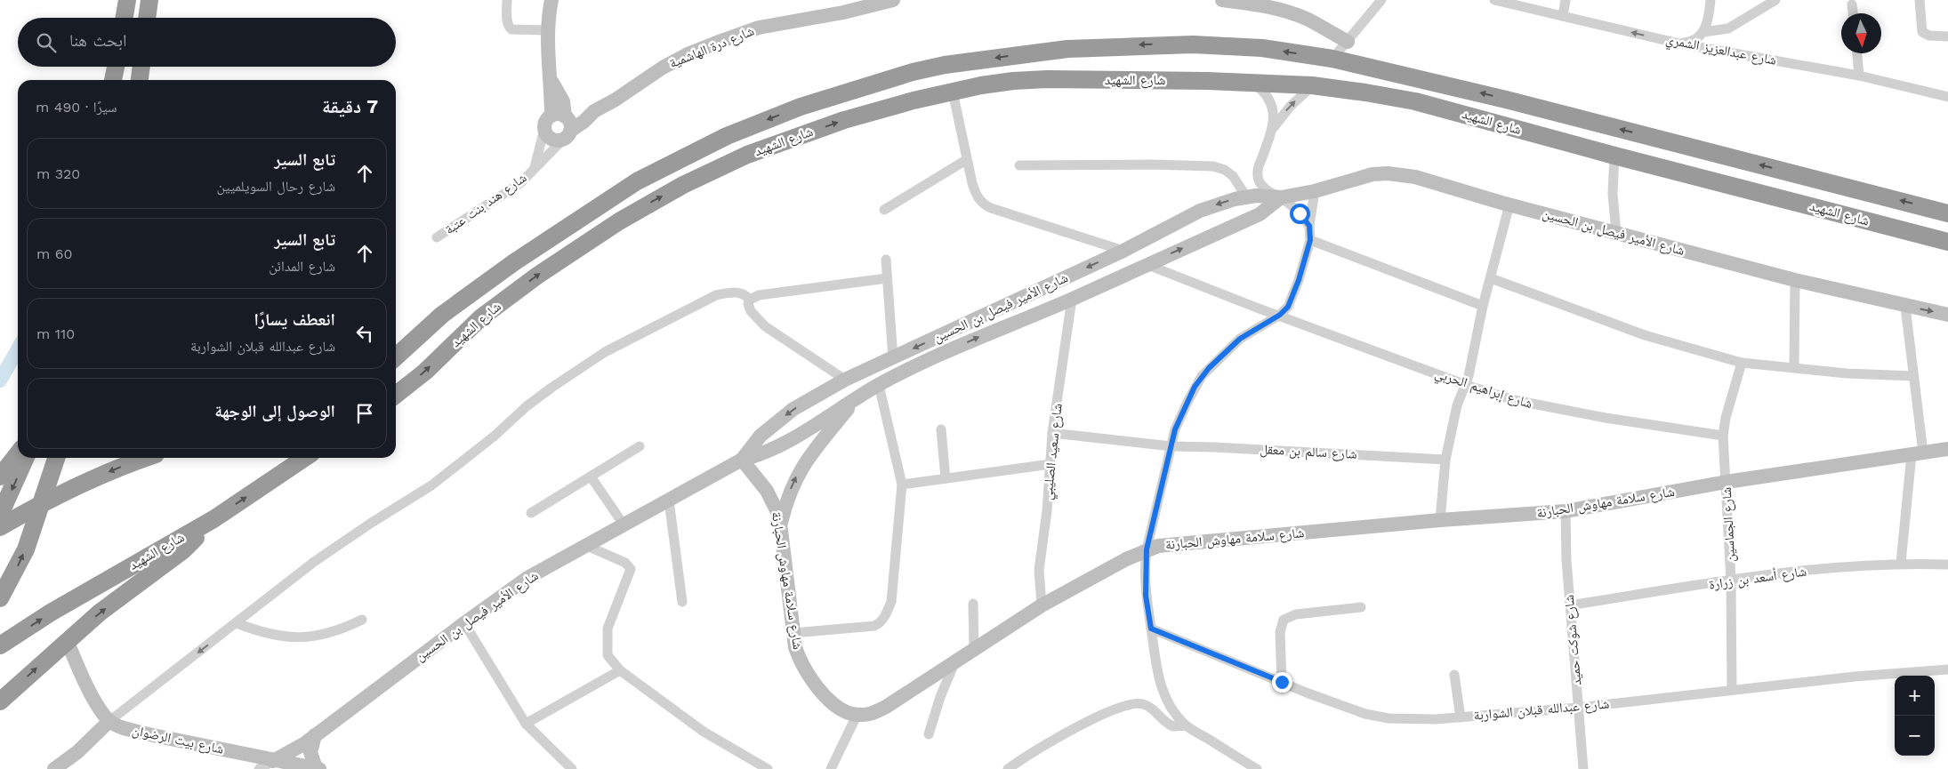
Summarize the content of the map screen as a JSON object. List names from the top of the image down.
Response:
{
  "streets": {
    "highway": ["شارع الشهيد"],
    "street": [
      "شارع درة الهاشمية",
      "شارع عبدالعزيز الشمري",
      "شارع هند بنت عتبة",
      "شارع الأمير فيصل بن الحسين",
      "شارع إبراهيم الحربي",
      "شارع سعيد الصليبي",
      "شارع سالم بن معقل",
      "شارع سلامة مهاوش الحبارنة",
      "شارع الجماسين",
      "شارع أسعد بن زرارة",
      "شارع شوكت حميد",
      "شارع عبدالله قبلان الشواربة",
      "شارع بيت الرضوان"
    ]
  },
  "crossings": [
    ["شارع درة الهاشمية", "شارع هند بنت عتبة"],
    ["شارع الأمير فيصل بن الحسين", "شارع إبراهيم الحربي"],
    ["شارع الأمير فيصل بن الحسين", "شارع سعيد الصليبي"],
    ["شارع الأمير فيصل بن الحسين", "شارع سلامة مهاوش الحبارنة"],
    ["شارع الأمير فيصل بن الحسين", "شارع بيت الرضوان"],
    ["شارع إبراهيم الحربي", "شارع الجماسين"],
    ["شارع سعيد الصليبي", "شارع سالم بن معقل"],
    ["شارع سعيد الصليبي", "شارع سلامة مهاوش الحبارنة"],
    ["شارع سلامة مهاوش الحبارنة", "شارع الجماسين"],
    ["شارع سلامة مهاوش الحبارنة", "شارع شوكت حميد"],
    ["شارع الجماسين", "شارع أسعد بن زرارة"],
    ["شارع الجماسين", "شارع عبدالله قبلان الشواربة"],
    ["شارع أسعد بن زرارة", "شارع شوكت حميد"],
    ["شارع شوكت حميد", "شارع عبدالله قبلان الشواربة"]
  ],
  "north": "bottom",
  "page": {
    "search": "ابحث هنا",
    "heading": ["7 دقيقة", "سيرًا · 490 m"],
    "list": [
      ["تابع السير", "شارع رحال السويلميين", "320 m"],
      ["تابع السير", "شارع المدائن", "60 m"],
      ["انعطف يسارًا", "شارع عبدالله قبلان الشواربة", "110 m"],
      "الوصول إلى الوجهة"
    ],
    "map_buttons": ["+", "−"]
  }
}
